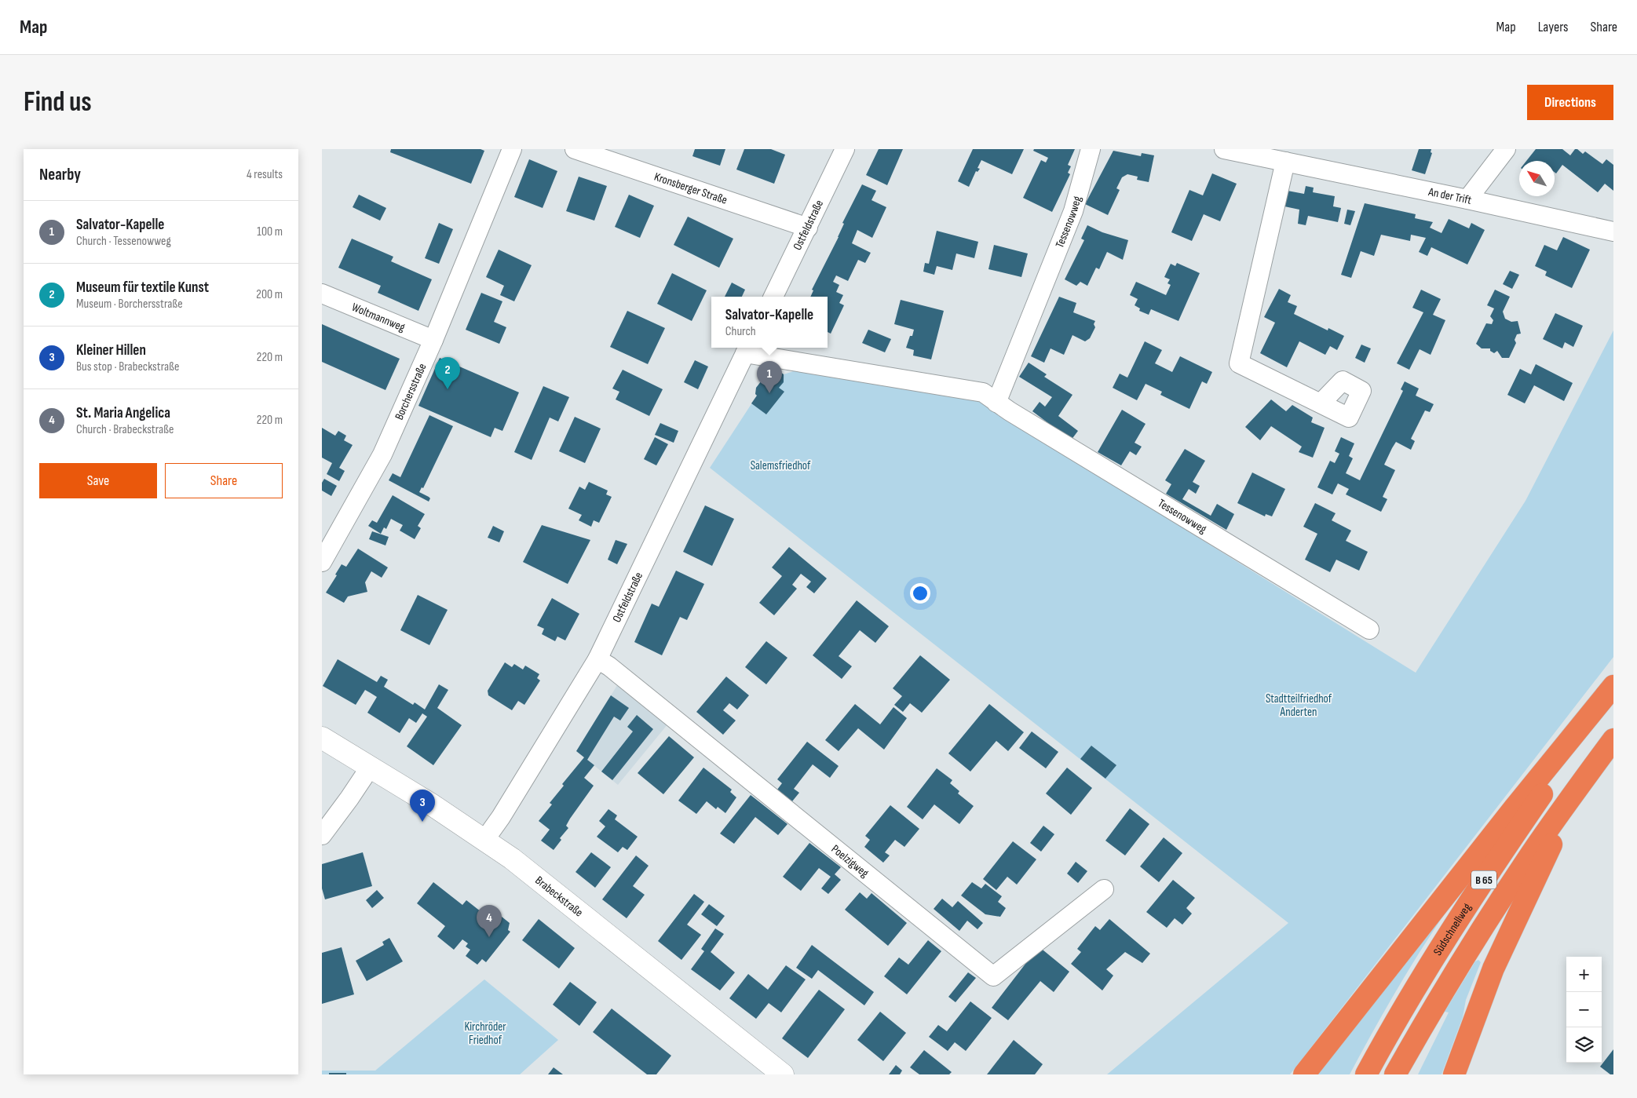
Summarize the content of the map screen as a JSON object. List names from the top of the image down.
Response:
{
  "streets": {
    "highway": ["B 65", "Südschnellweg"],
    "main road": ["Brabeckstraße"],
    "street": [
      "Kronsberger Straße",
      "An der Trift",
      "Tessenowweg",
      "Ostfeldstraße",
      "Woltmannweg",
      "Borchersstraße",
      "Poelzigweg"
    ]
  },
  "crossings": [
    ["Kronsberger Straße", "Ostfeldstraße"],
    ["Tessenowweg", "Ostfeldstraße"],
    ["Ostfeldstraße", "Poelzigweg"],
    ["Ostfeldstraße", "Brabeckstraße"],
    ["Woltmannweg", "Borchersstraße"]
  ],
  "parks": ["Salemsfriedhof", "Stadtteilfriedhof Anderten", "Kirchröder Friedhof"],
  "north": "top left",
  "page": {
    "header": "Map",
    "nav": ["Map", "Layers", "Share"],
    "buttons": [
      "Directions",
      ["Save", "Share"]
    ],
    "title": "Find us",
    "heading": ["Nearby", "4 results"],
    "list": [
      {
        "mark": "1",
        "name": "Salvator-Kapelle",
        "note": "Church · Tessenowweg",
        "value": "100 m"
      },
      {
        "mark": "2",
        "name": "Museum für textile Kunst",
        "note": "Museum · Borchersstraße",
        "value": "200 m"
      },
      {
        "mark": "3",
        "name": "Kleiner Hillen",
        "note": "Bus stop · Brabeckstraße",
        "value": "220 m"
      },
      {
        "mark": "4",
        "name": "St. Maria Angelica",
        "note": "Church · Brabeckstraße",
        "value": "220 m"
      }
    ],
    "popup": ["Salvator-Kapelle", "Church"],
    "pins": [
      "2",
      "1",
      "3",
      "4"
    ],
    "map_buttons": ["+", "−"]
  }
}
